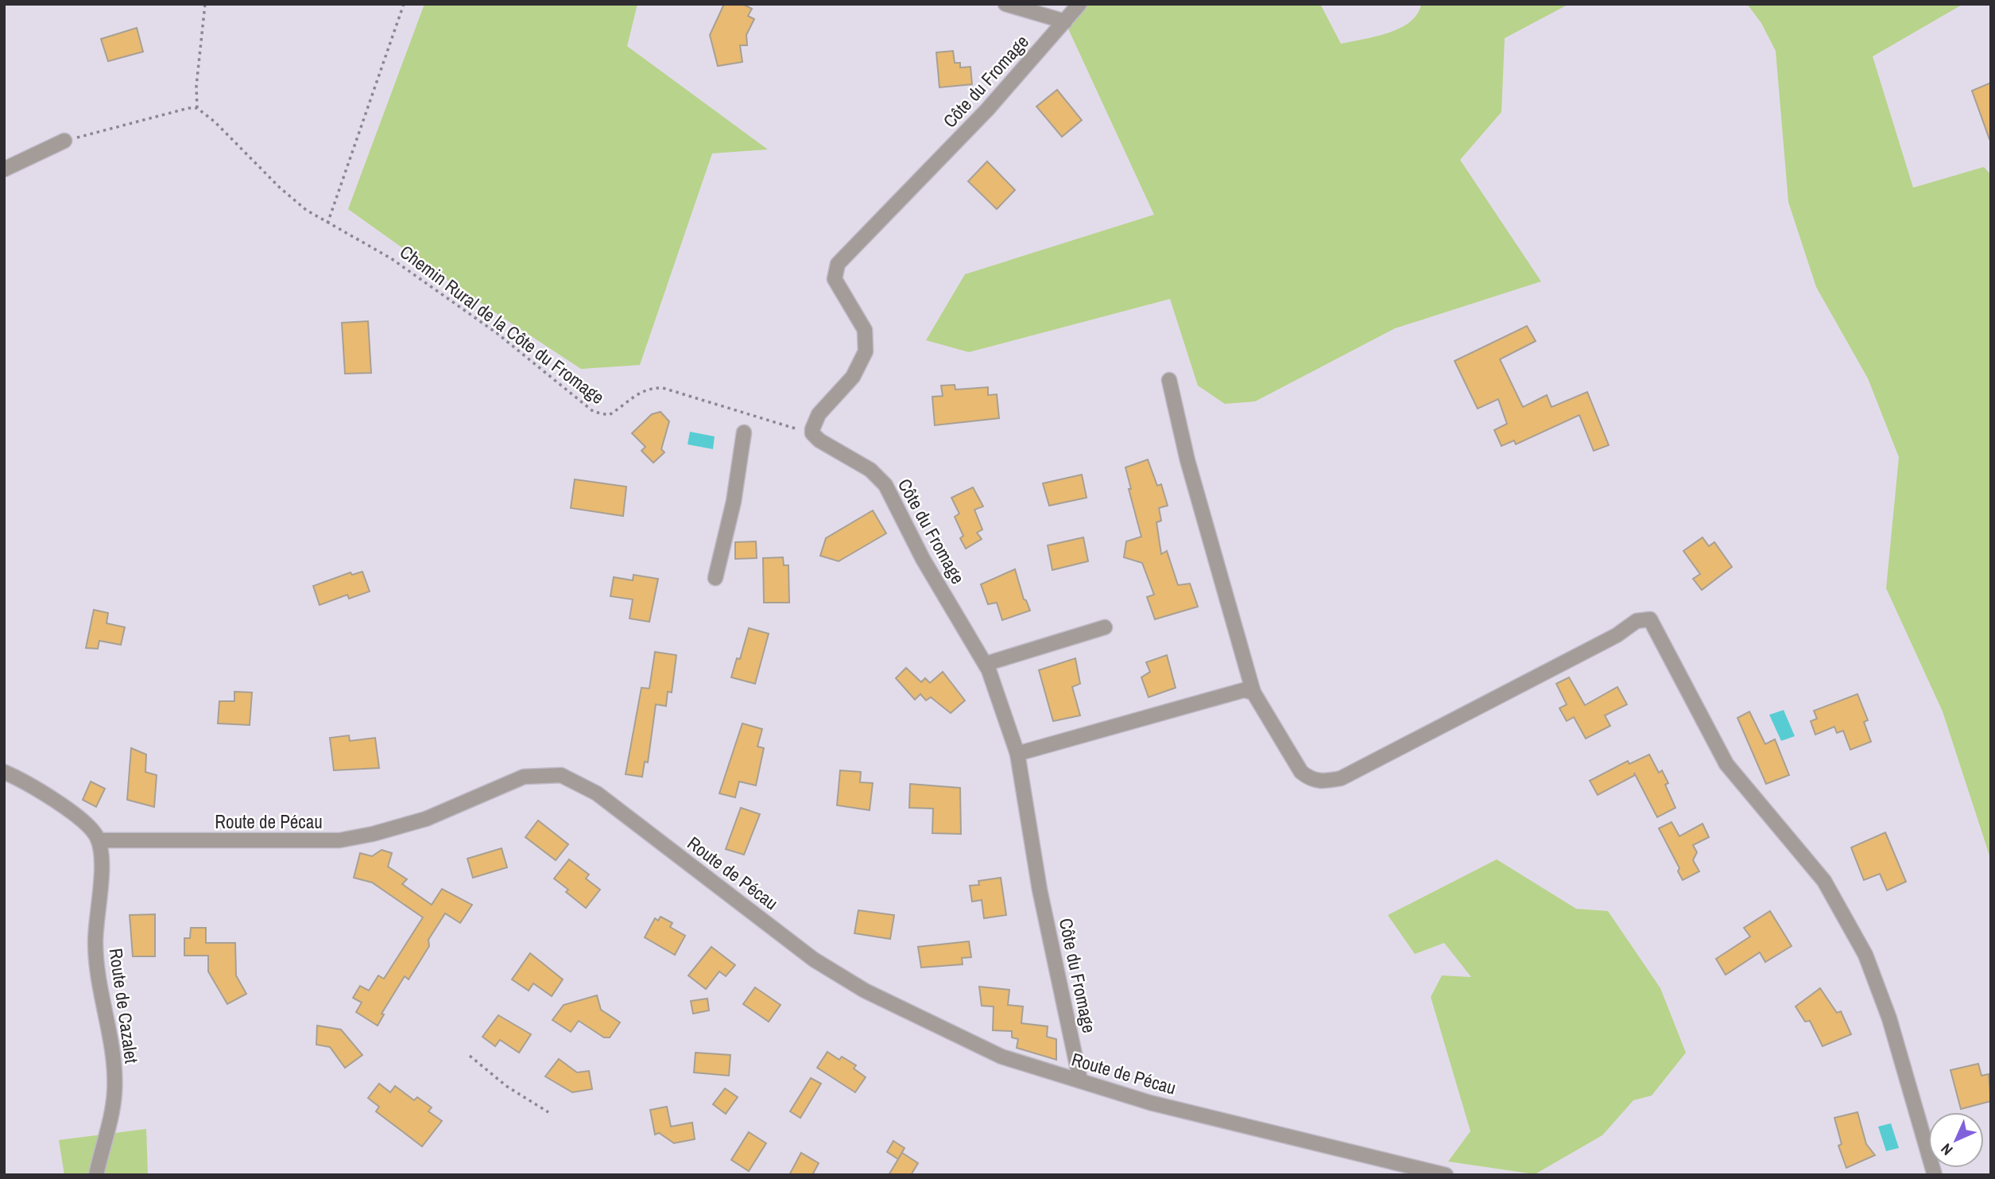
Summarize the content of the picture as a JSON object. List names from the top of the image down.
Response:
{
  "streets": {
    "street": ["Côte du Fromage", "Route de Pécau", "Route de Cazalet"],
    "path": ["Chemin Rural de la Côte du Fromage"]
  },
  "crossings": [
    ["Côte du Fromage", "Chemin Rural de la Côte du Fromage"],
    ["Côte du Fromage", "Route de Pécau"],
    ["Route de Pécau", "Route de Cazalet"]
  ],
  "north": "bottom left"
}
